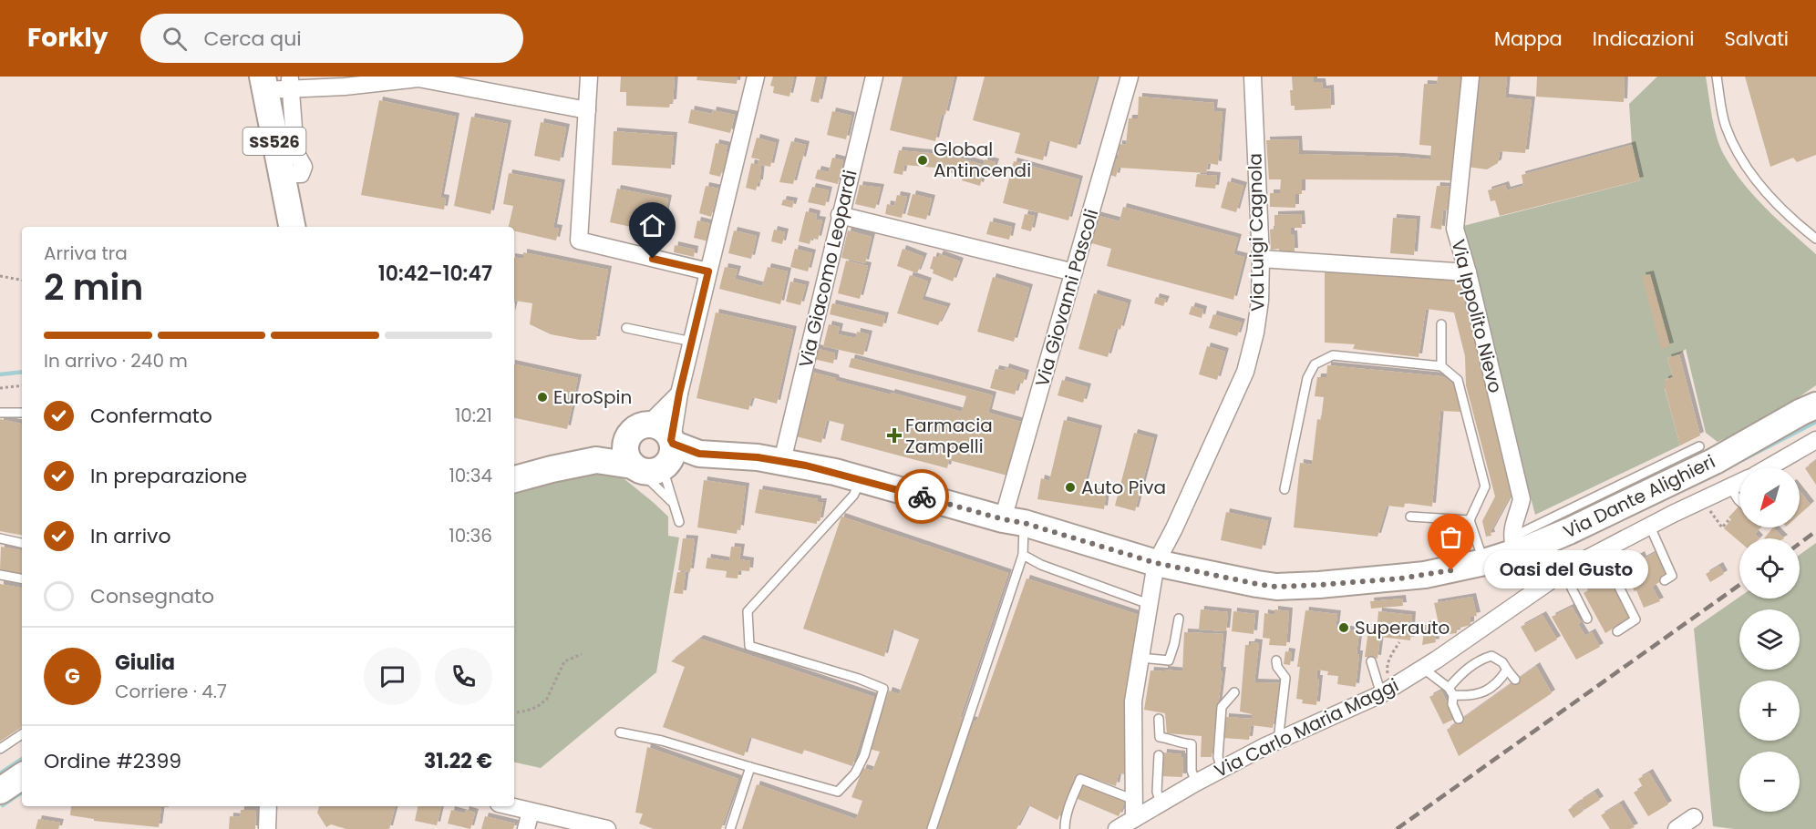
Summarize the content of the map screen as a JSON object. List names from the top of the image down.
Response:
{
  "streets": {
    "main road": ["SS526", "Via Dante Alighieri"],
    "street": [
      "Via Luigi Cagnola",
      "Via Giacomo Leopardi",
      "Via Giovanni Pascoli",
      "Via Ippolito Nievo",
      "Via Carlo Maria Maggi"
    ]
  },
  "crossings": [
    ["Via Luigi Cagnola", "Via Dante Alighieri"],
    ["Via Luigi Cagnola", "Via Carlo Maria Maggi"],
    ["Via Giacomo Leopardi", "Via Dante Alighieri"],
    ["Via Giovanni Pascoli", "Via Dante Alighieri"],
    ["Via Ippolito Nievo", "Via Dante Alighieri"]
  ],
  "places": {
    "other": [
      "Global Antincendi",
      "EuroSpin",
      "Auto Piva",
      "Oasi del Gusto",
      "Superauto"
    ],
    "health": ["Farmacia Zampelli"]
  },
  "north": "bottom left",
  "page": {
    "header": "Forkly",
    "search": "Cerca qui",
    "nav": ["Mappa", "Indicazioni", "Salvati"],
    "heading": ["2 min", "Arriva tra", "10:42–10:47"],
    "panel": [
      "Giulia",
      "Corriere · 4.7",
      "Ordine #2399",
      "31.22 €"
    ],
    "bar": "In arrivo · 240 m",
    "list": [
      ["Confermato", "10:21"],
      ["In preparazione", "10:34"],
      ["In arrivo", "10:36"],
      "Consegnato"
    ],
    "map_buttons": ["+", "−"],
    "bubble": "Oasi del Gusto",
    "round": "G"
  }
}
